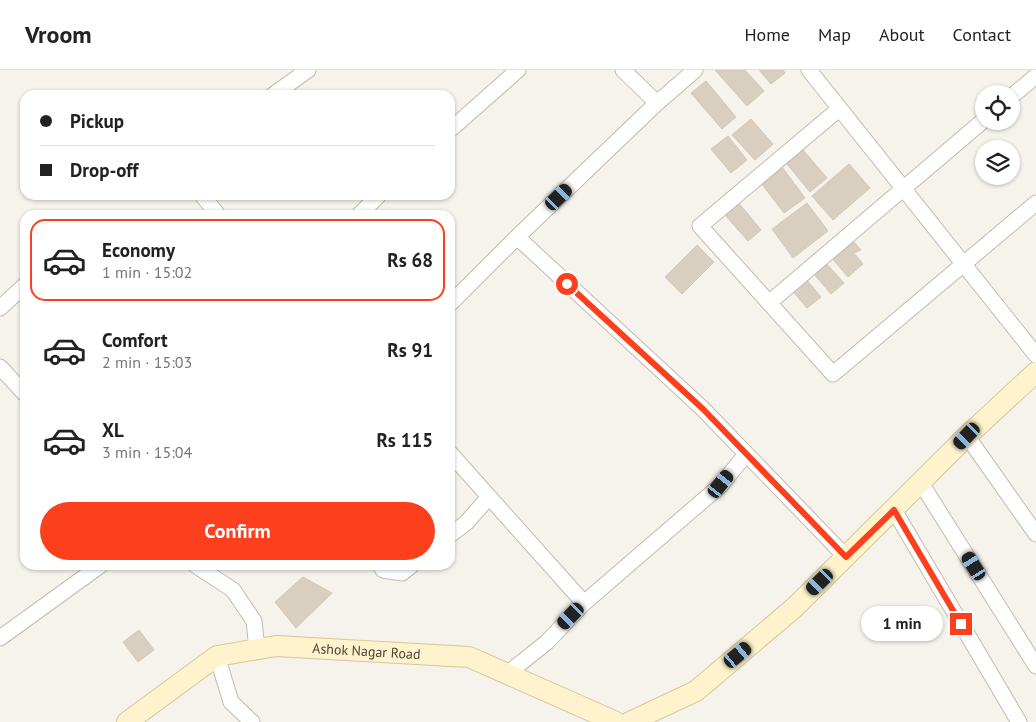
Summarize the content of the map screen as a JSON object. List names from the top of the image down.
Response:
{
  "streets": {
    "street": ["Ashok Nagar Road"]
  },
  "page": {
    "header": "Vroom",
    "nav": [
      "Home",
      "Map",
      "About",
      "Contact"
    ],
    "banner": ["Pickup", "Drop-off"],
    "list": [
      {
        "name": "Economy",
        "note": "1 min · 15:02",
        "value": "Rs 68"
      },
      {
        "name": "Comfort",
        "note": "2 min · 15:03",
        "value": "Rs 91"
      },
      {
        "name": "XL",
        "note": "3 min · 15:04",
        "value": "Rs 115"
      }
    ],
    "buttons": "Confirm",
    "bubble": "1 min"
  }
}
